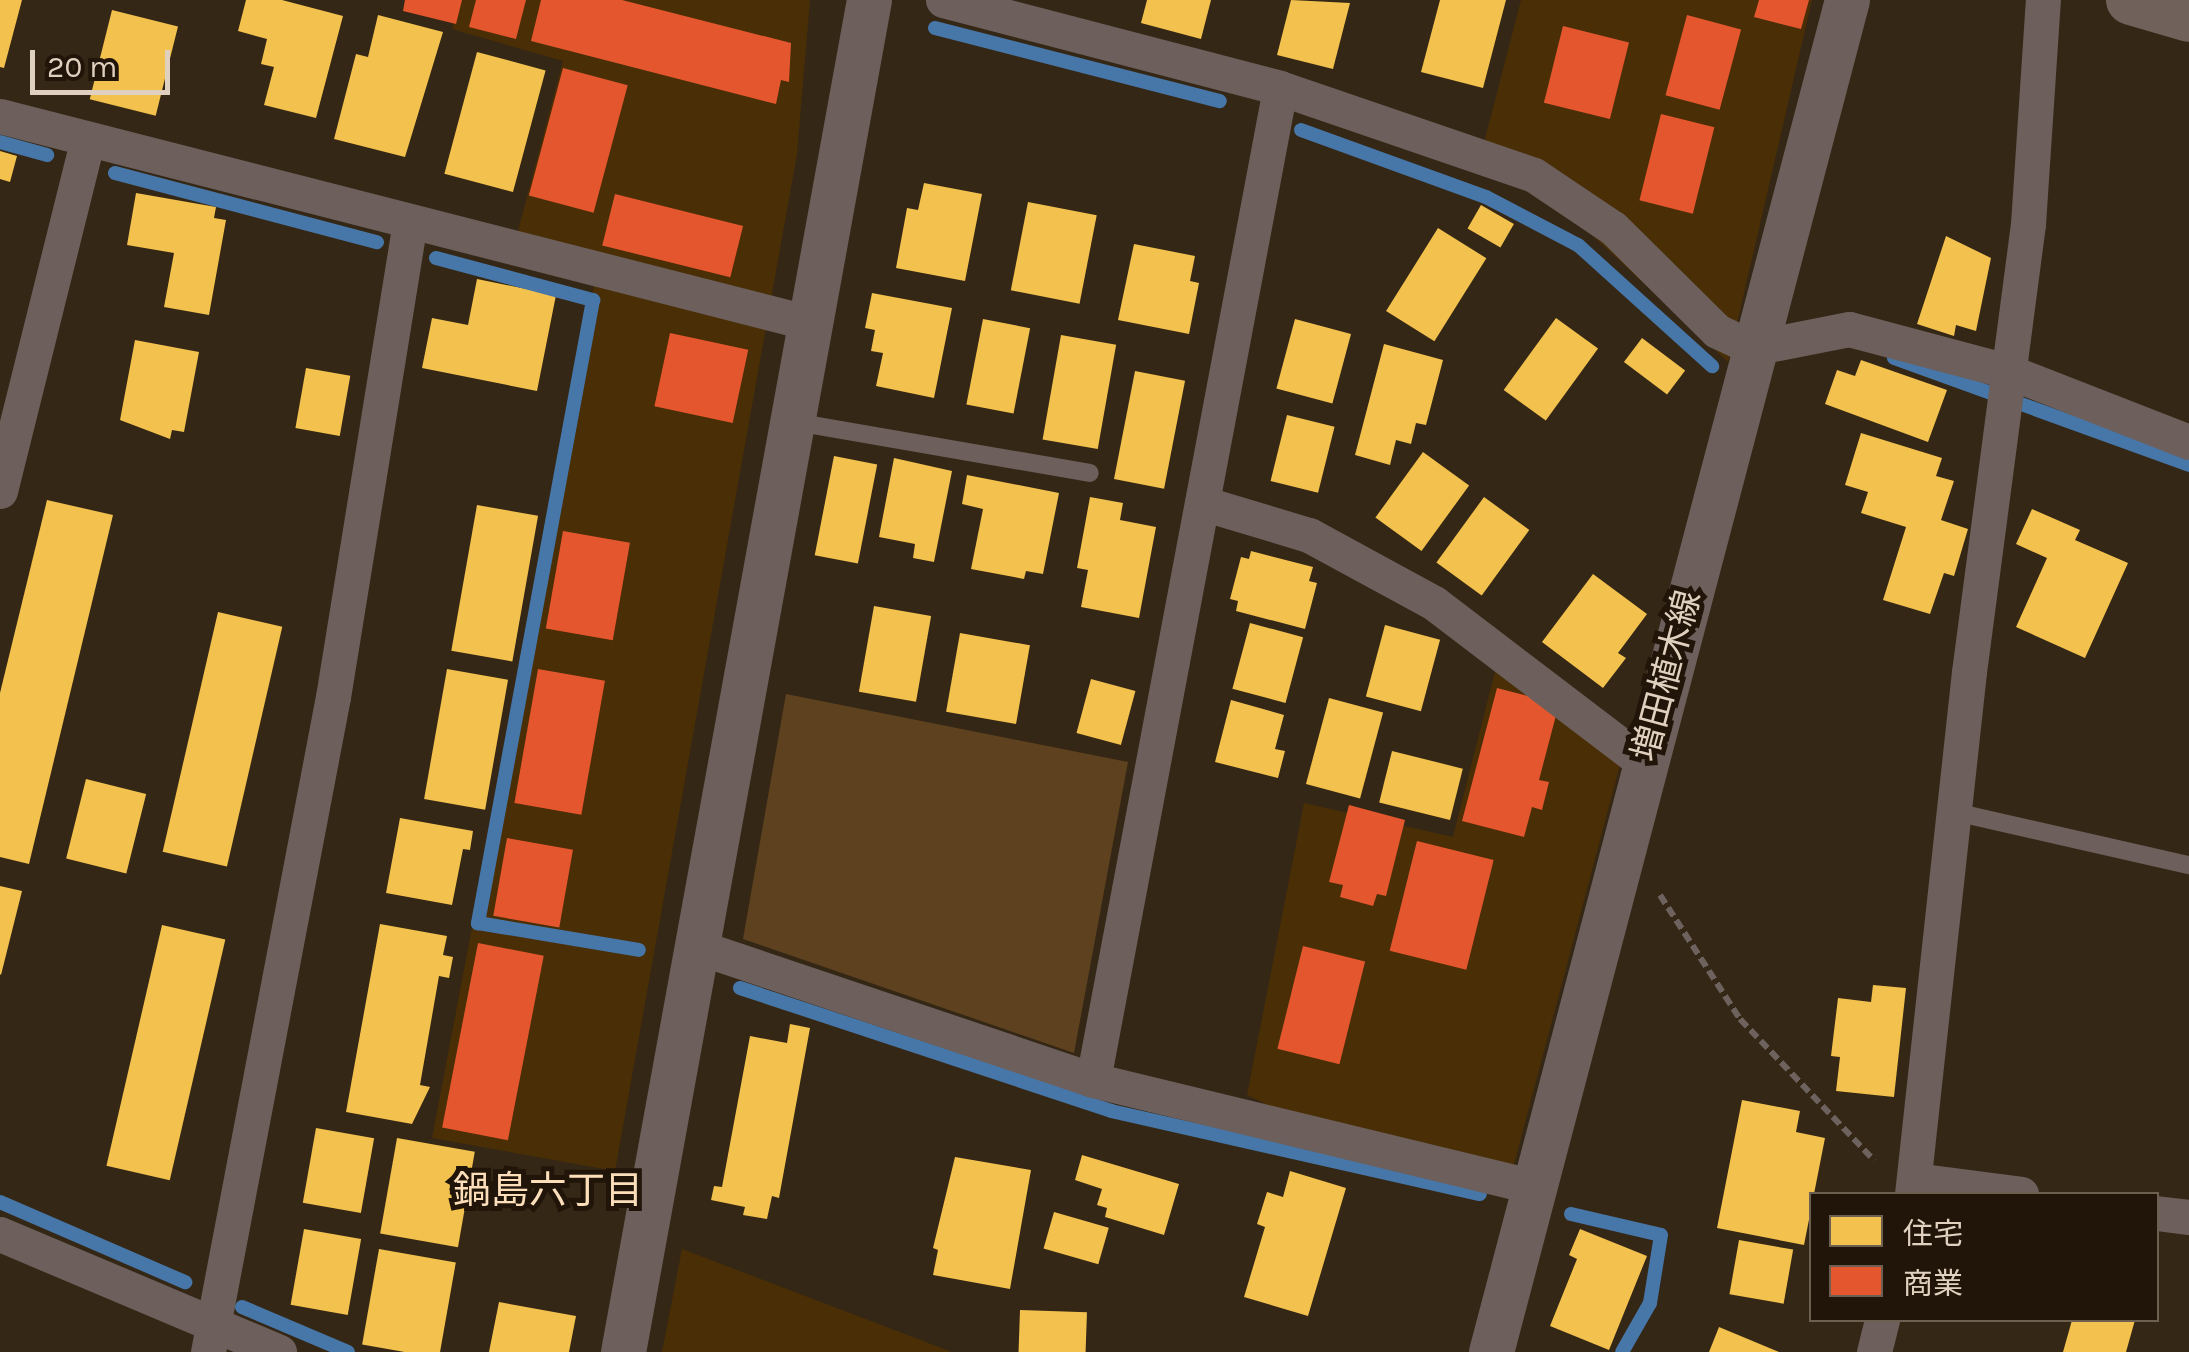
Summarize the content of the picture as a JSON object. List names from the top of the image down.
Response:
{
  "streets": {
    "street": ["増田植木線"]
  },
  "districts": ["鍋島六丁目"],
  "legend": ["住宅", "商業"],
  "scale_bar": "20 m"
}
